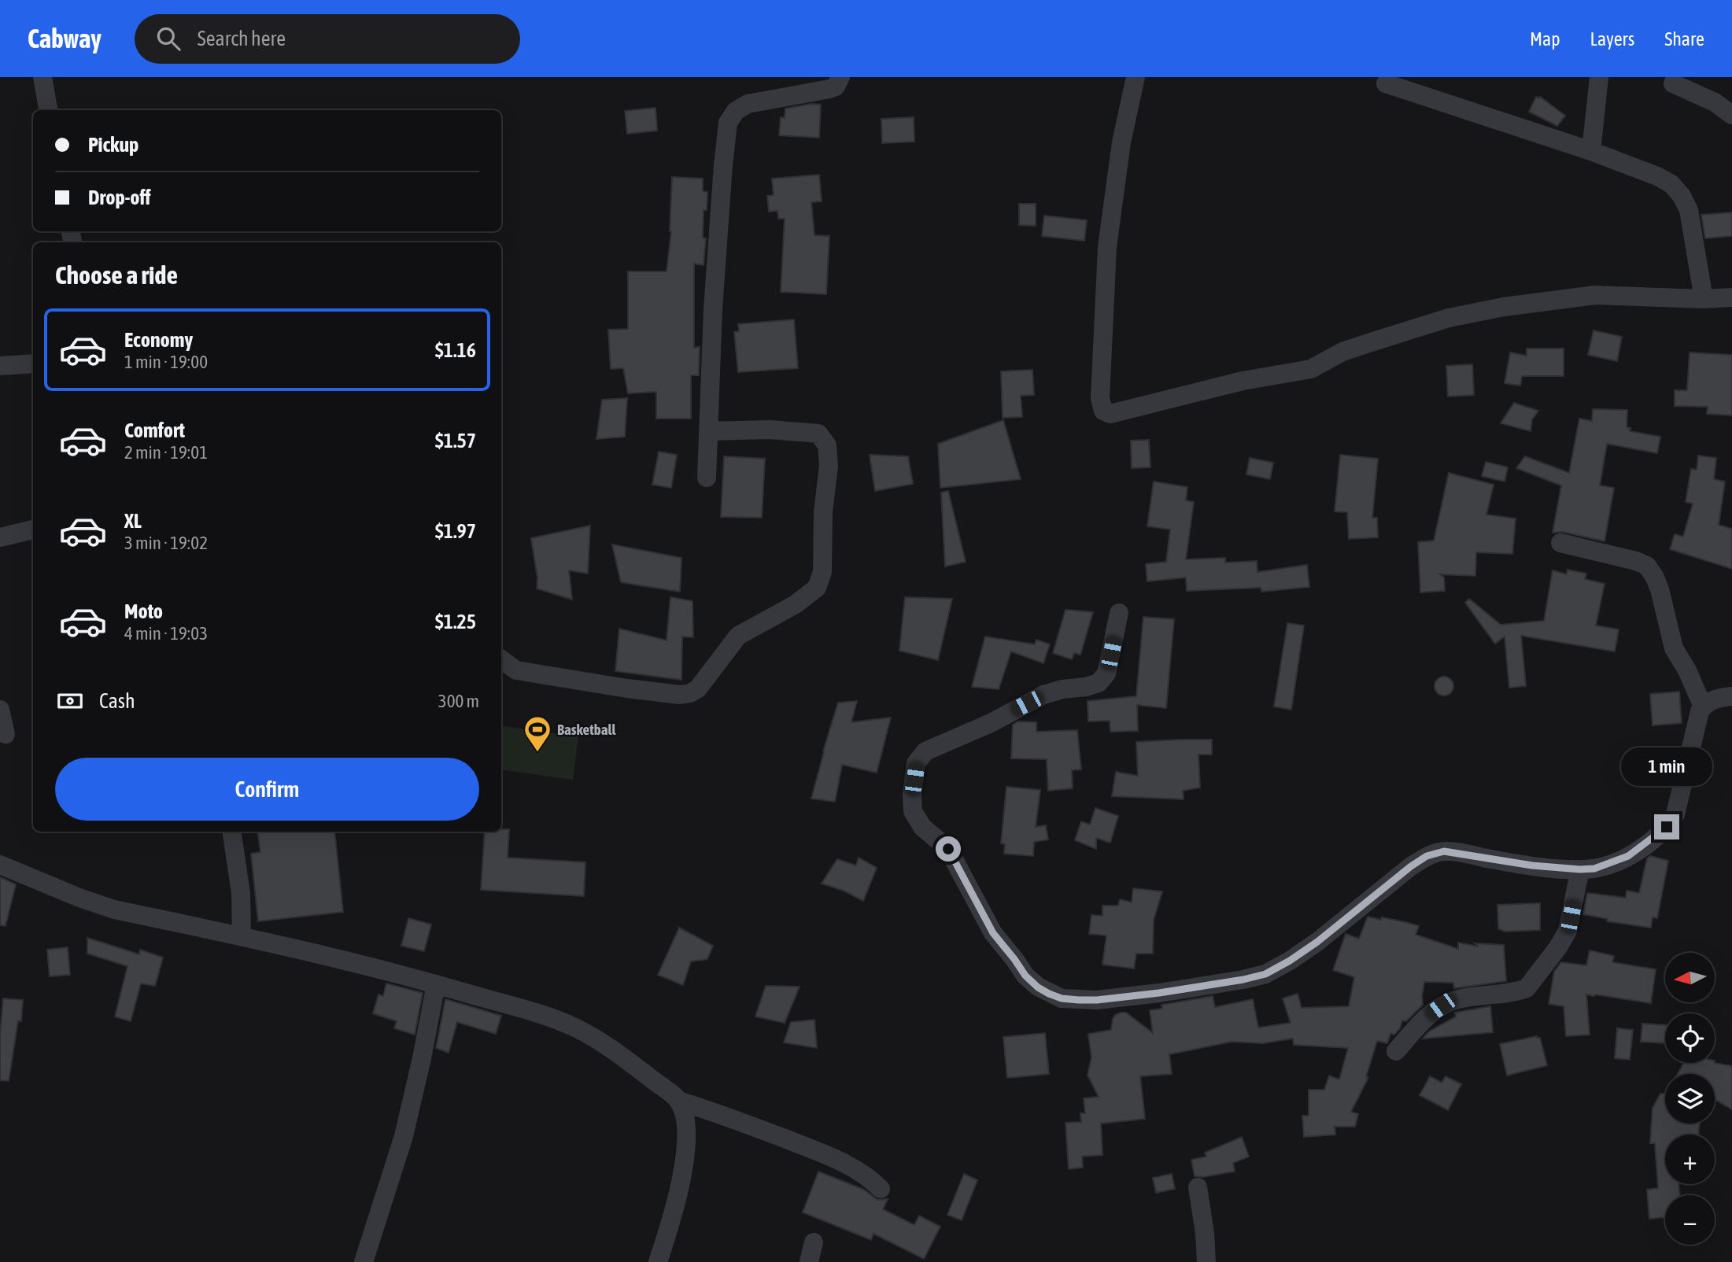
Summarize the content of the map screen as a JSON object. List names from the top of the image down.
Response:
{
  "places": {
    "sports": ["Basketball"]
  },
  "north": "left",
  "page": {
    "header": "Cabway",
    "search": "Search here",
    "nav": ["Map", "Layers", "Share"],
    "banner": ["Pickup", "Drop-off"],
    "heading": "Choose a ride",
    "list": [
      {
        "name": "Economy",
        "note": "1 min · 19:00",
        "value": "$1.16"
      },
      {
        "name": "Comfort",
        "note": "2 min · 19:01",
        "value": "$1.57"
      },
      {
        "name": "XL",
        "note": "3 min · 19:02",
        "value": "$1.97"
      },
      {
        "name": "Moto",
        "note": "4 min · 19:03",
        "value": "$1.25"
      }
    ],
    "pay": ["Cash", "300 m"],
    "buttons": "Confirm",
    "bubble": "1 min",
    "map_buttons": ["+", "−"]
  }
}
